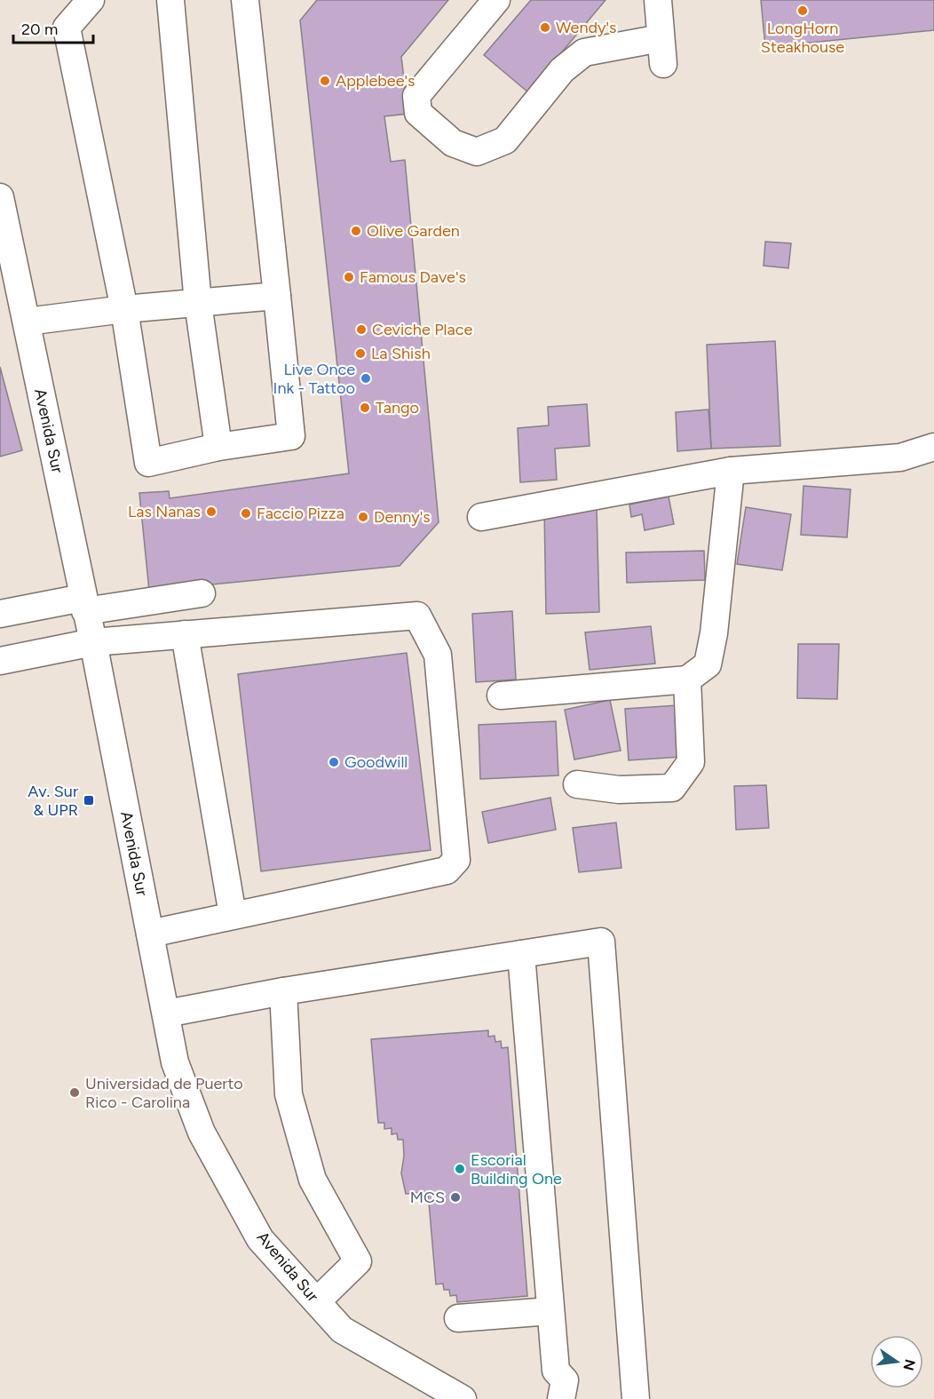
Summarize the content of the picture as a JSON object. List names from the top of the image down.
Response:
{
  "streets": {
    "street": ["Avenida Sur"]
  },
  "places": {
    "other": [
      "LongHorn Steakhouse",
      "Wendy's",
      "Applebee's",
      "Olive Garden",
      "Famous Dave's",
      "Ceviche Place",
      "La Shish",
      "Live Once Ink - Tattoo",
      "Tango",
      "Las Nanas",
      "Faccio Pizza",
      "Denny's",
      "Goodwill",
      "Universidad de Puerto Rico - Carolina",
      "Escorial Building One",
      "MCS"
    ],
    "transit": ["Av. Sur & UPR"]
  },
  "scale_bar": "20 m",
  "north": "right"
}
